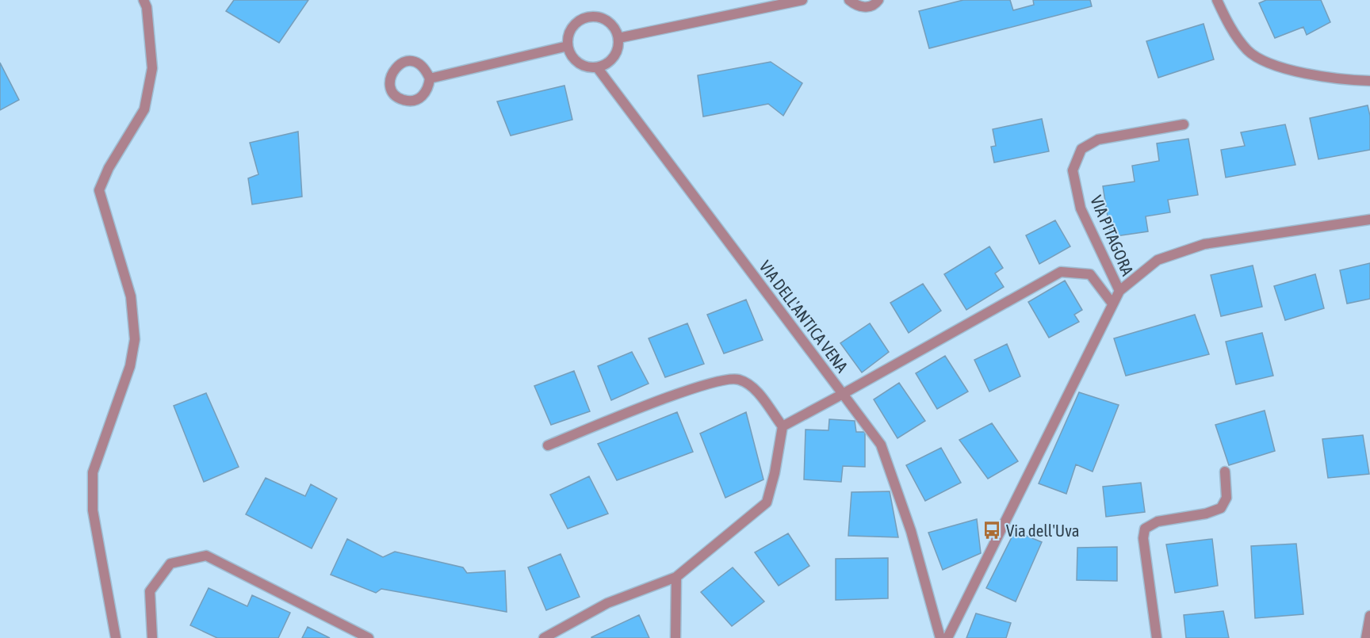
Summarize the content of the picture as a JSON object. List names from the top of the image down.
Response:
{
  "streets": {
    "street": ["VIA PITAGORA", "VIA DELL'ANTICA VENA"]
  },
  "places": {
    "bus stop": ["Via dell'Uva"]
  }
}
